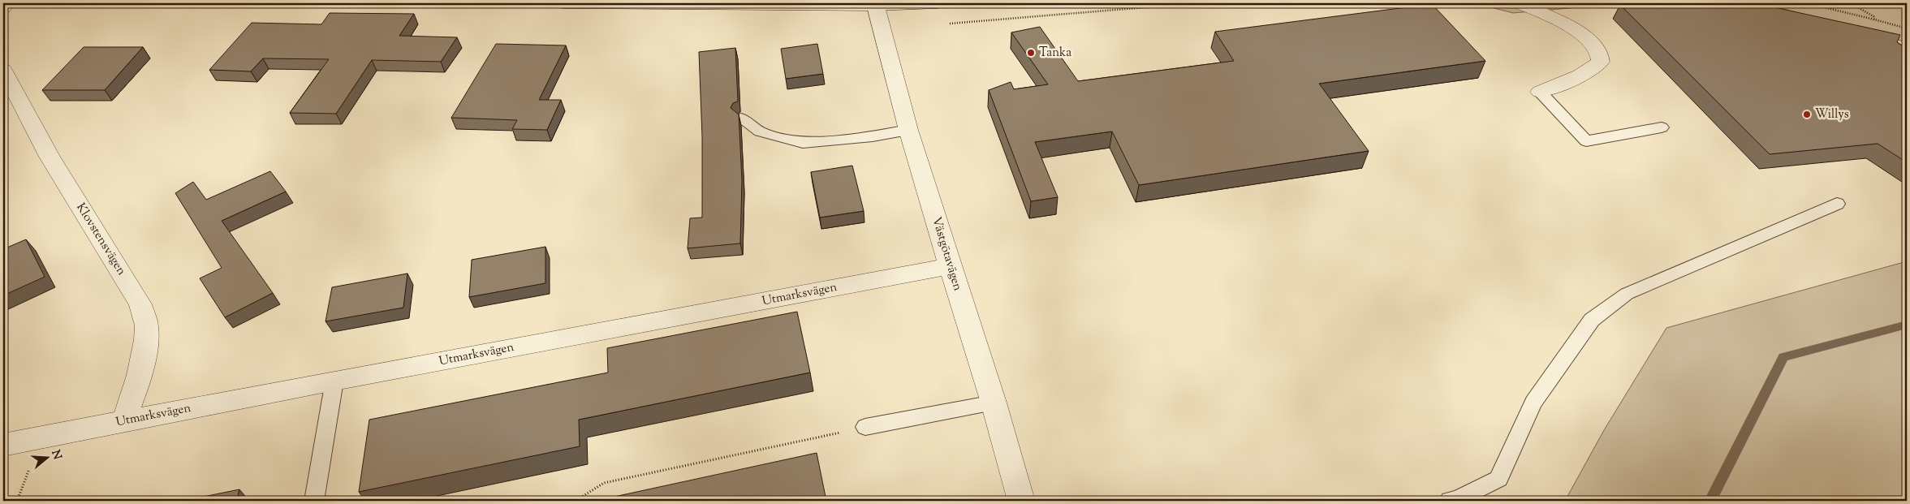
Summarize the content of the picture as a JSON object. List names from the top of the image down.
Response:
{
  "streets": {
    "street": ["Klovstensvägen", "Västgötavägen", "Utmarksvägen"]
  },
  "crossings": [
    ["Klovstensvägen", "Utmarksvägen"],
    ["Västgötavägen", "Utmarksvägen"]
  ],
  "places": ["Tanka", "Willys"],
  "north": "right"
}
